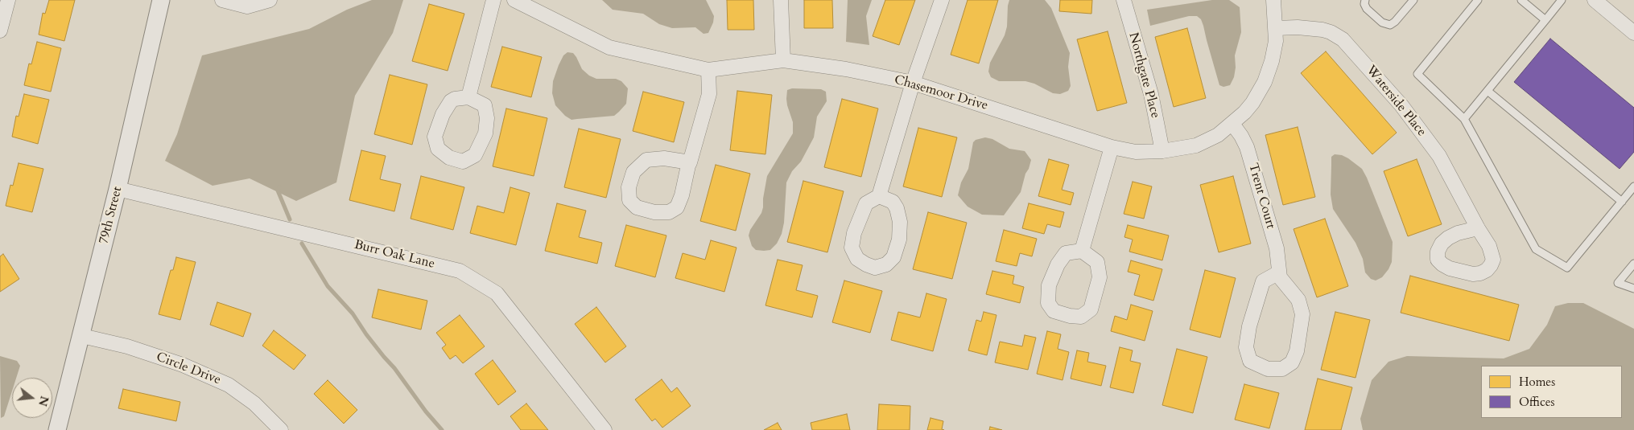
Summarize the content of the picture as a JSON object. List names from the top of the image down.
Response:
{
  "streets": {
    "street": [
      "Northgate Place",
      "Chasemoor Drive",
      "Waterside Place",
      "Trent Court",
      "79th Street",
      "Burr Oak Lane",
      "Circle Drive"
    ]
  },
  "crossings": [
    ["Northgate Place", "Chasemoor Drive"],
    ["Chasemoor Drive", "Waterside Place"],
    ["Chasemoor Drive", "Trent Court"],
    ["79th Street", "Burr Oak Lane"],
    ["79th Street", "Circle Drive"]
  ],
  "legend": ["Homes", "Offices"],
  "north": "right"
}
